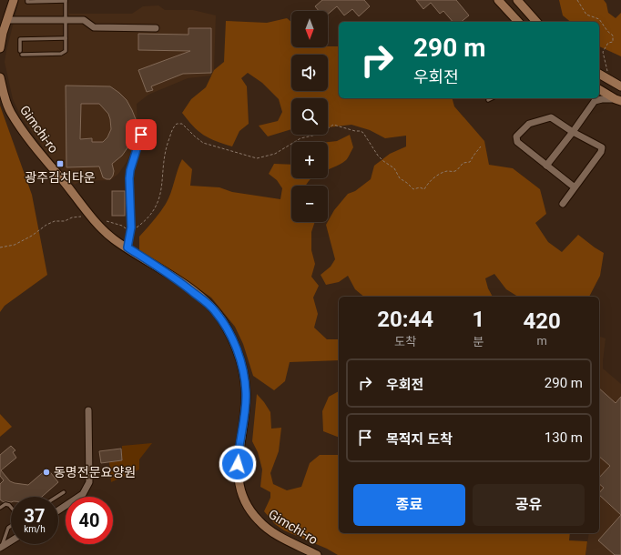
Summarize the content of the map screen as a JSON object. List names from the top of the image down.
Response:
{
  "streets": {
    "street": ["Gimchi-ro"]
  },
  "places": {
    "transit": ["광주김치타운"],
    "other": ["동명전문요양원"]
  },
  "north": "bottom",
  "page": {
    "map_buttons": ["+", "−"],
    "turn": ["290 m", "우회전"],
    "eta": [
      "20:44",
      "도착",
      "1",
      "분",
      "420",
      "m"
    ],
    "list": [
      {
        "name": "우회전",
        "value": "290 m"
      },
      {
        "name": "목적지 도착",
        "value": "130 m"
      }
    ],
    "buttons": ["종료", "공유"],
    "speed": "37 km/h",
    "limit": "40"
  }
}
